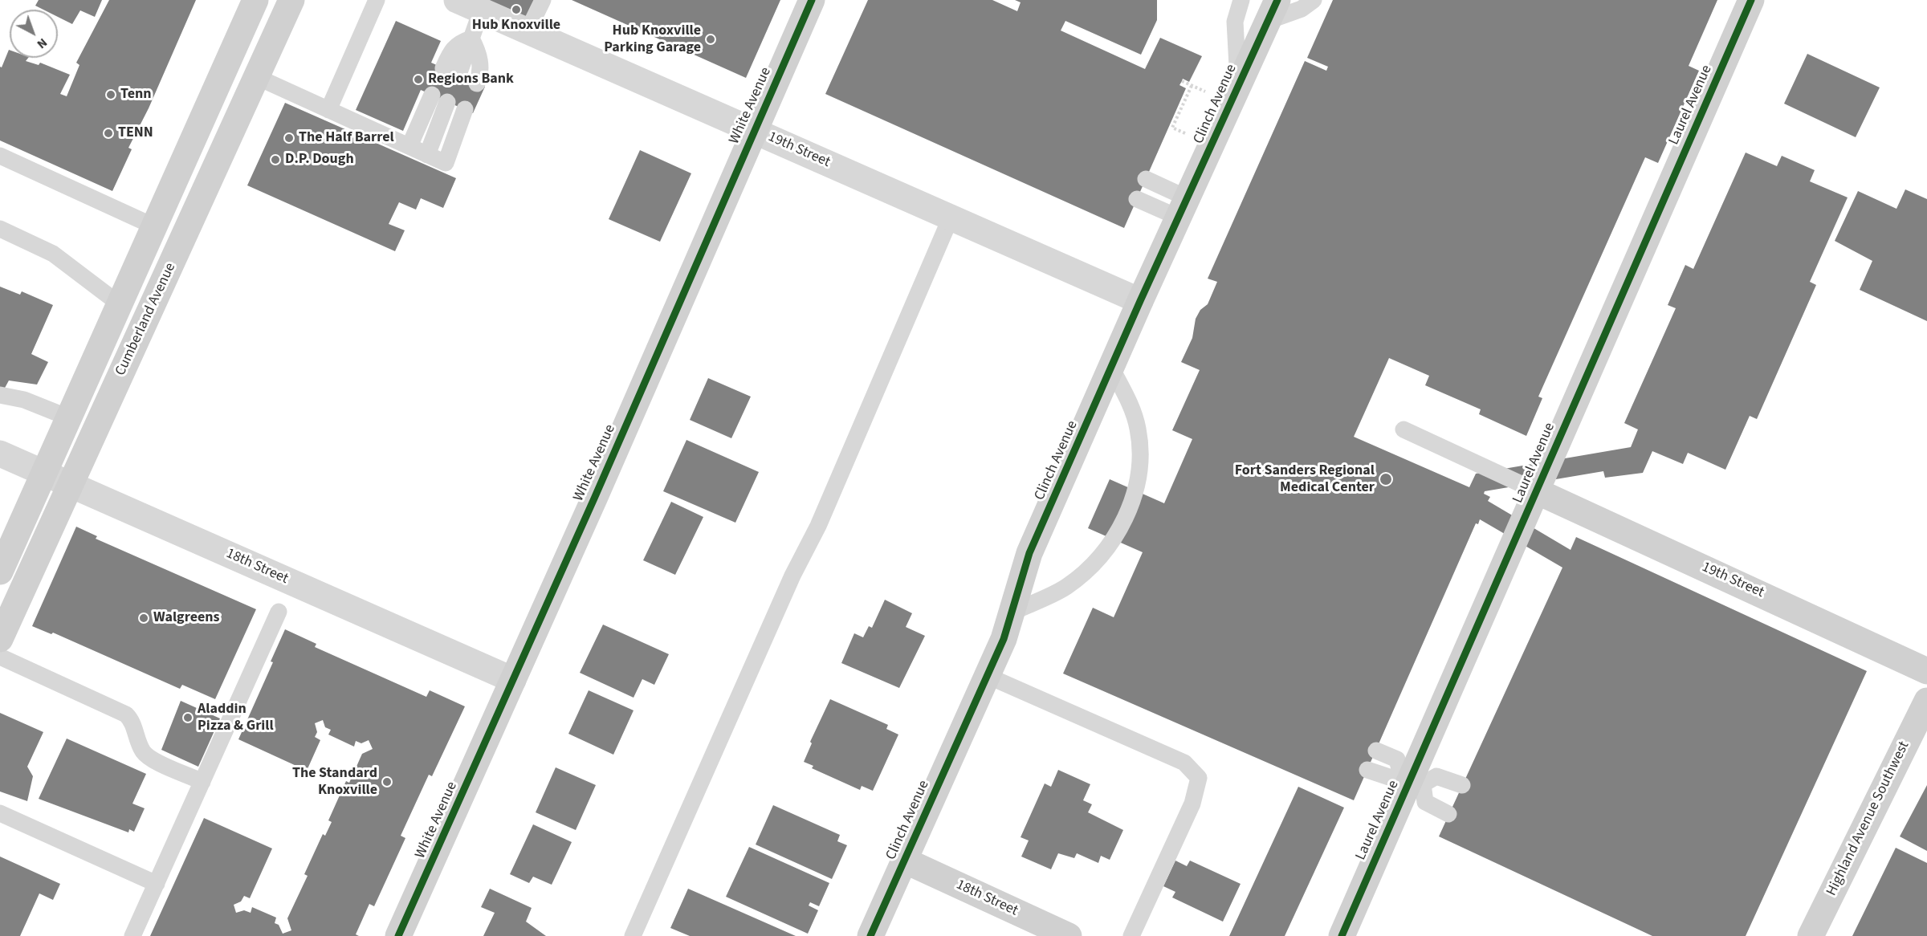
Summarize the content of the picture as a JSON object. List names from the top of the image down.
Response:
{
  "streets": {
    "street": [
      "Clinch Avenue",
      "Laurel Avenue",
      "White Avenue",
      "19th Street",
      "Cumberland Avenue",
      "18th Street",
      "Highland Avenue Southwest"
    ]
  },
  "crossings": [
    ["Clinch Avenue", "19th Street"],
    ["Clinch Avenue", "18th Street"],
    ["Laurel Avenue", "19th Street"],
    ["White Avenue", "19th Street"],
    ["White Avenue", "18th Street"],
    ["Cumberland Avenue", "18th Street"]
  ],
  "places": [
    "Hub Knoxville",
    "Hub Knoxville Parking Garage",
    "Regions Bank",
    "Tenn",
    "TENN",
    "The Half Barrel",
    "D.P. Dough",
    "Fort Sanders Regional Medical Center",
    "Walgreens",
    "Aladdin Pizza & Grill",
    "The Standard Knoxville"
  ],
  "north": "bottom right"
}
